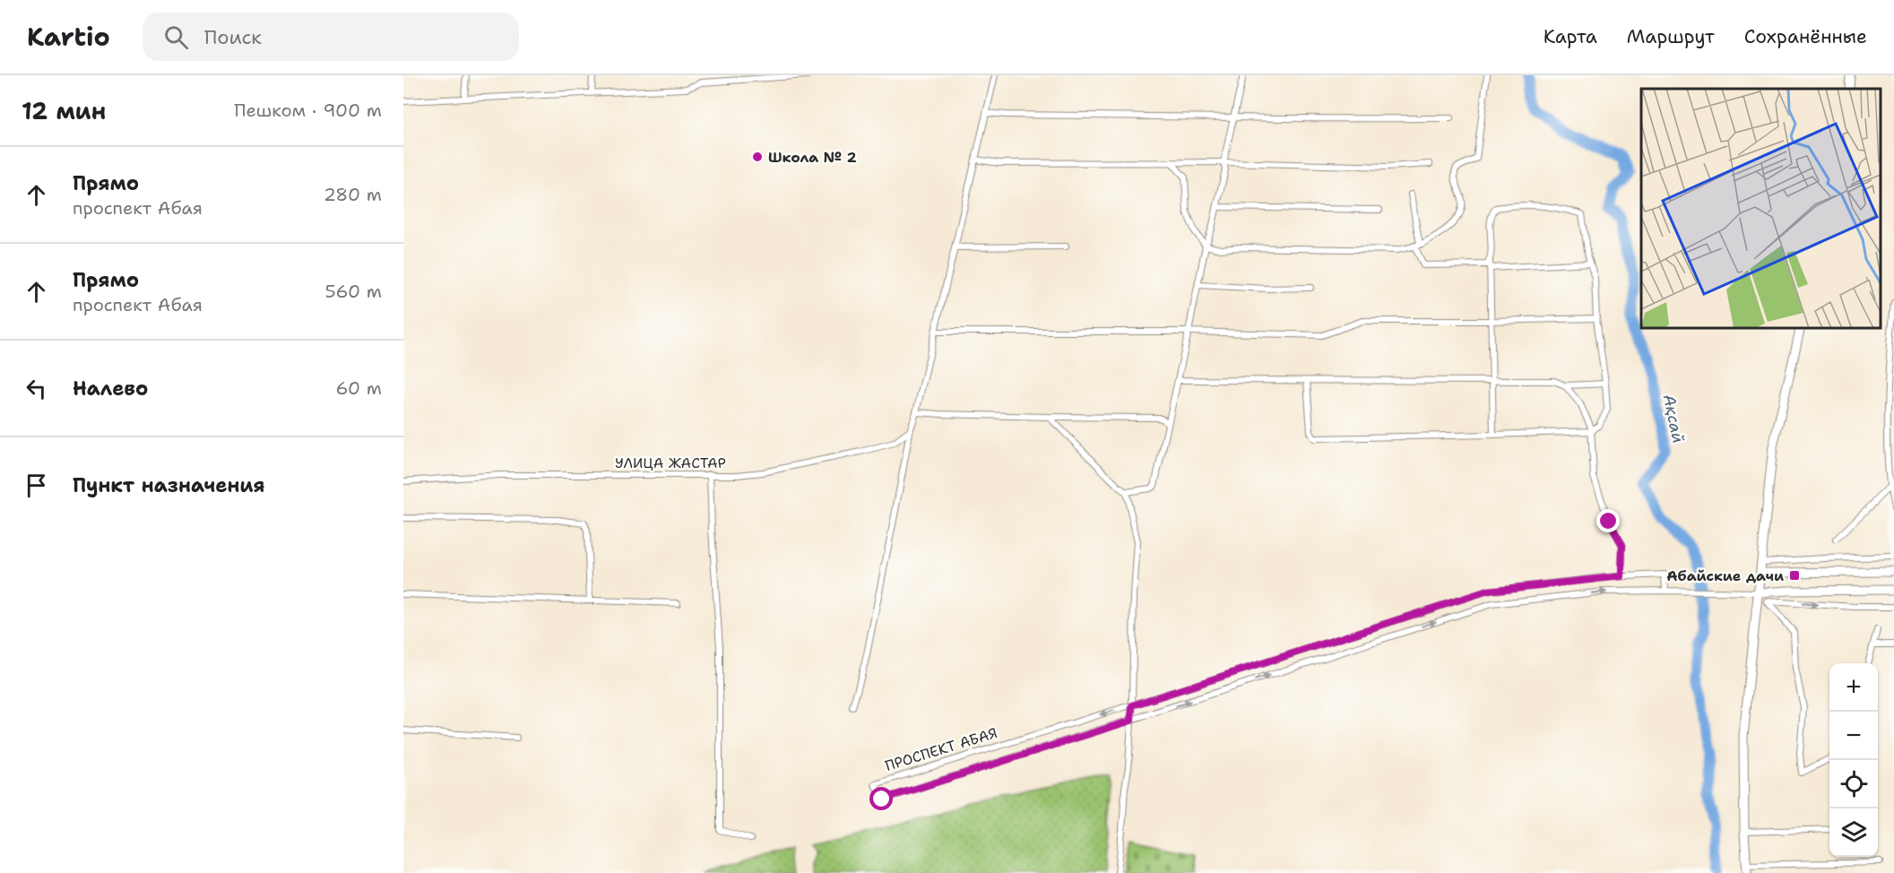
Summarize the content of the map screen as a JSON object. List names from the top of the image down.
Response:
{
  "streets": {
    "main road": ["ПРОСПЕКТ АБАЯ"],
    "street": ["УЛИЦА ЖАСТАР"]
  },
  "water": ["Ақсай"],
  "places": {
    "other": ["Школа № 2"],
    "transit": ["Абайские дачи"]
  },
  "page": {
    "header": "Kartio",
    "search": "Поиск",
    "nav": ["Карта", "Маршрут", "Сохранённые"],
    "heading": ["12 мин", "Пешком · 900 m"],
    "list": [
      ["Прямо", "проспект Абая", "280 m"],
      ["Прямо", "проспект Абая", "560 m"],
      ["Налево", "60 m"],
      "Пункт назначения"
    ],
    "map_buttons": ["+", "−"]
  }
}
